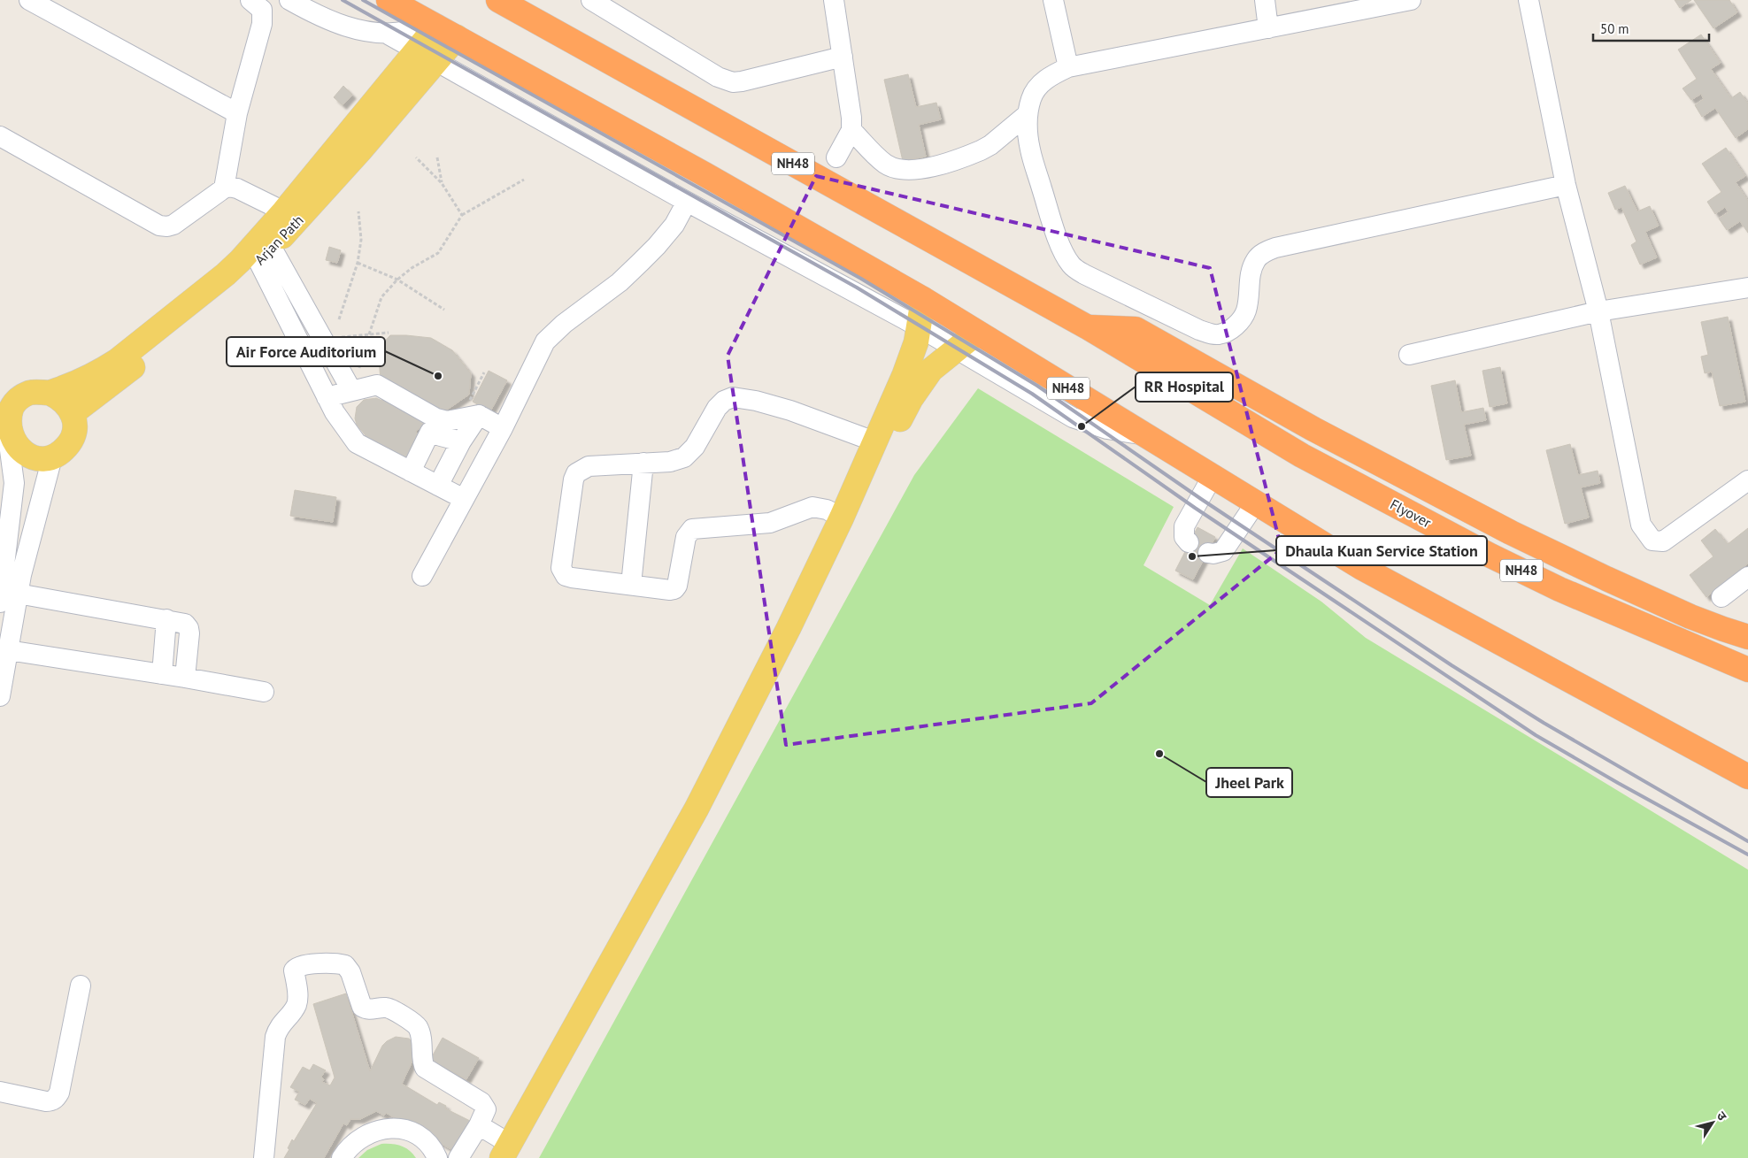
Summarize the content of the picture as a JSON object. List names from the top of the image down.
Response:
{
  "streets": {
    "highway": ["NH48", "Flyover"],
    "main road": ["Arjan Path"]
  },
  "crossings": [
    ["NH48", "Arjan Path"],
    ["NH48", "Flyover"]
  ],
  "places": [
    "Air Force Auditorium",
    "RR Hospital",
    "Dhaula Kuan Service Station",
    "Jheel Park"
  ],
  "scale_bar": "50 m",
  "north": "top right"
}
